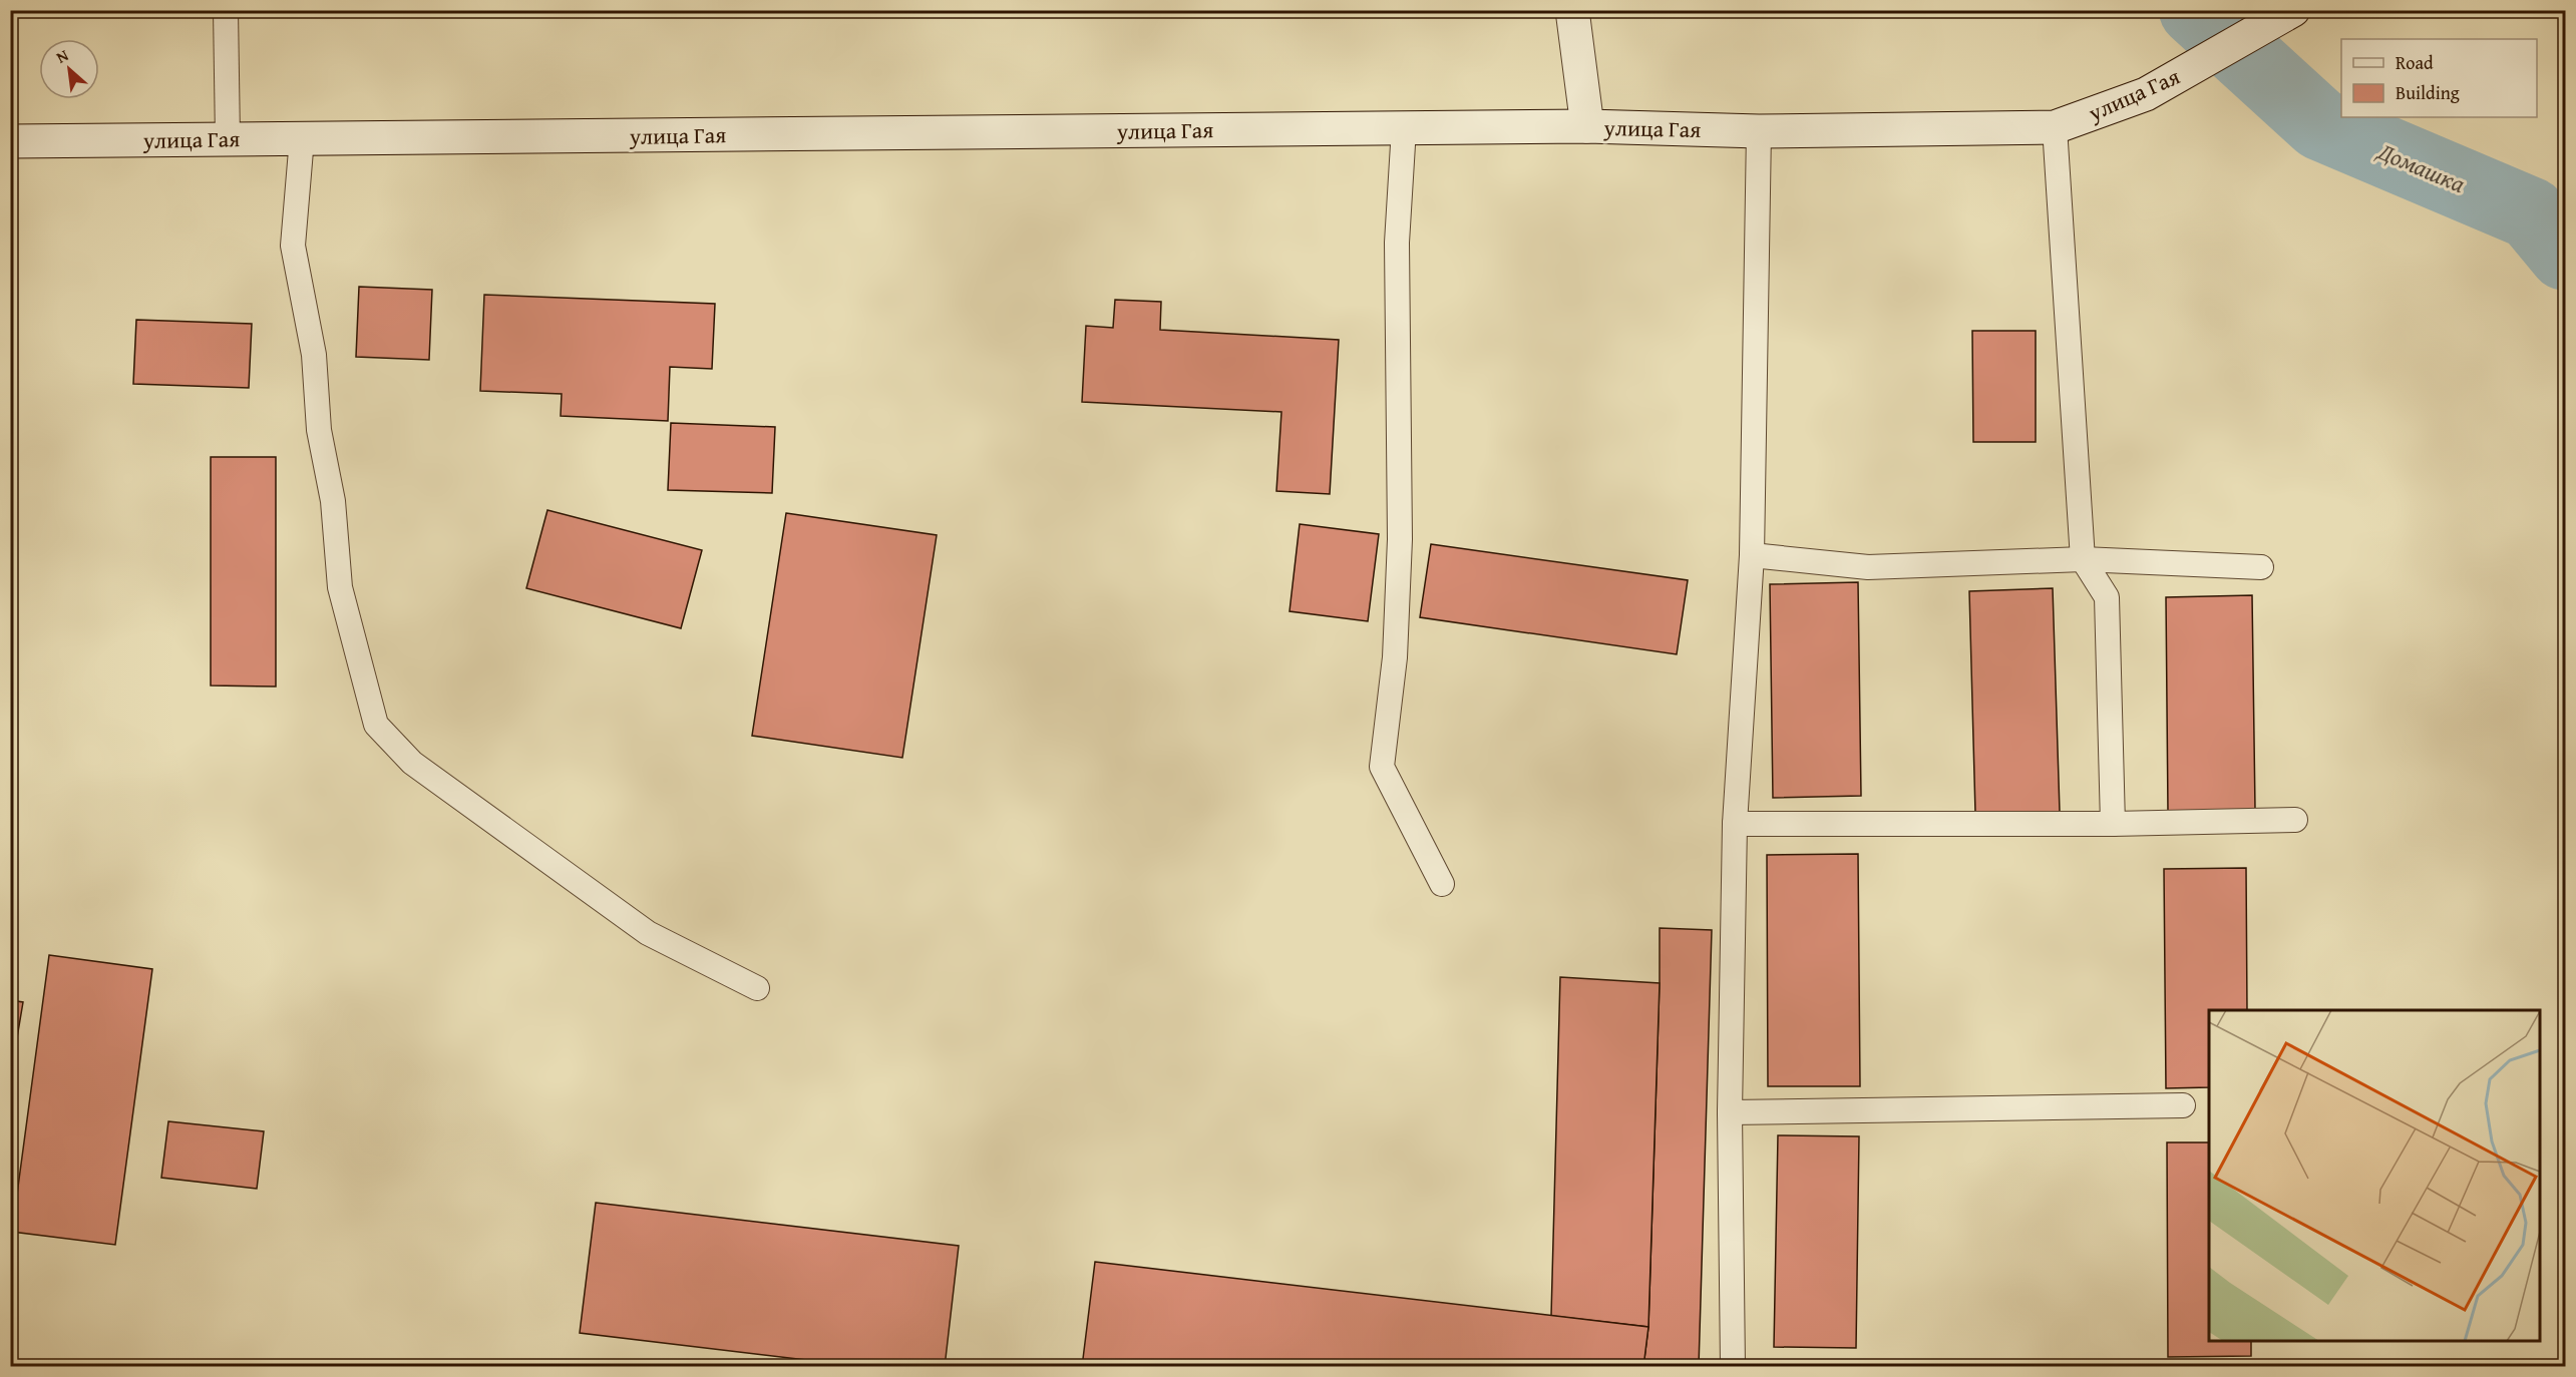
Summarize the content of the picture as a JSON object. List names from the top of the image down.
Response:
{
  "streets": {
    "main road": ["улица Гая"]
  },
  "water": ["Домашка"],
  "legend": ["Road", "Building"],
  "north": "top left"
}
